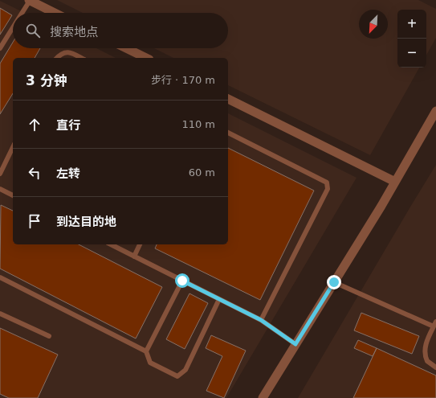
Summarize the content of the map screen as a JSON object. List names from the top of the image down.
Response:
{
  "north": "bottom left",
  "page": {
    "map_buttons": ["+", "−"],
    "search": "搜索地点",
    "heading": ["3 分钟", "步行 · 170 m"],
    "list": [
      ["直行", "110 m"],
      ["左转", "60 m"],
      "到达目的地"
    ]
  }
}
